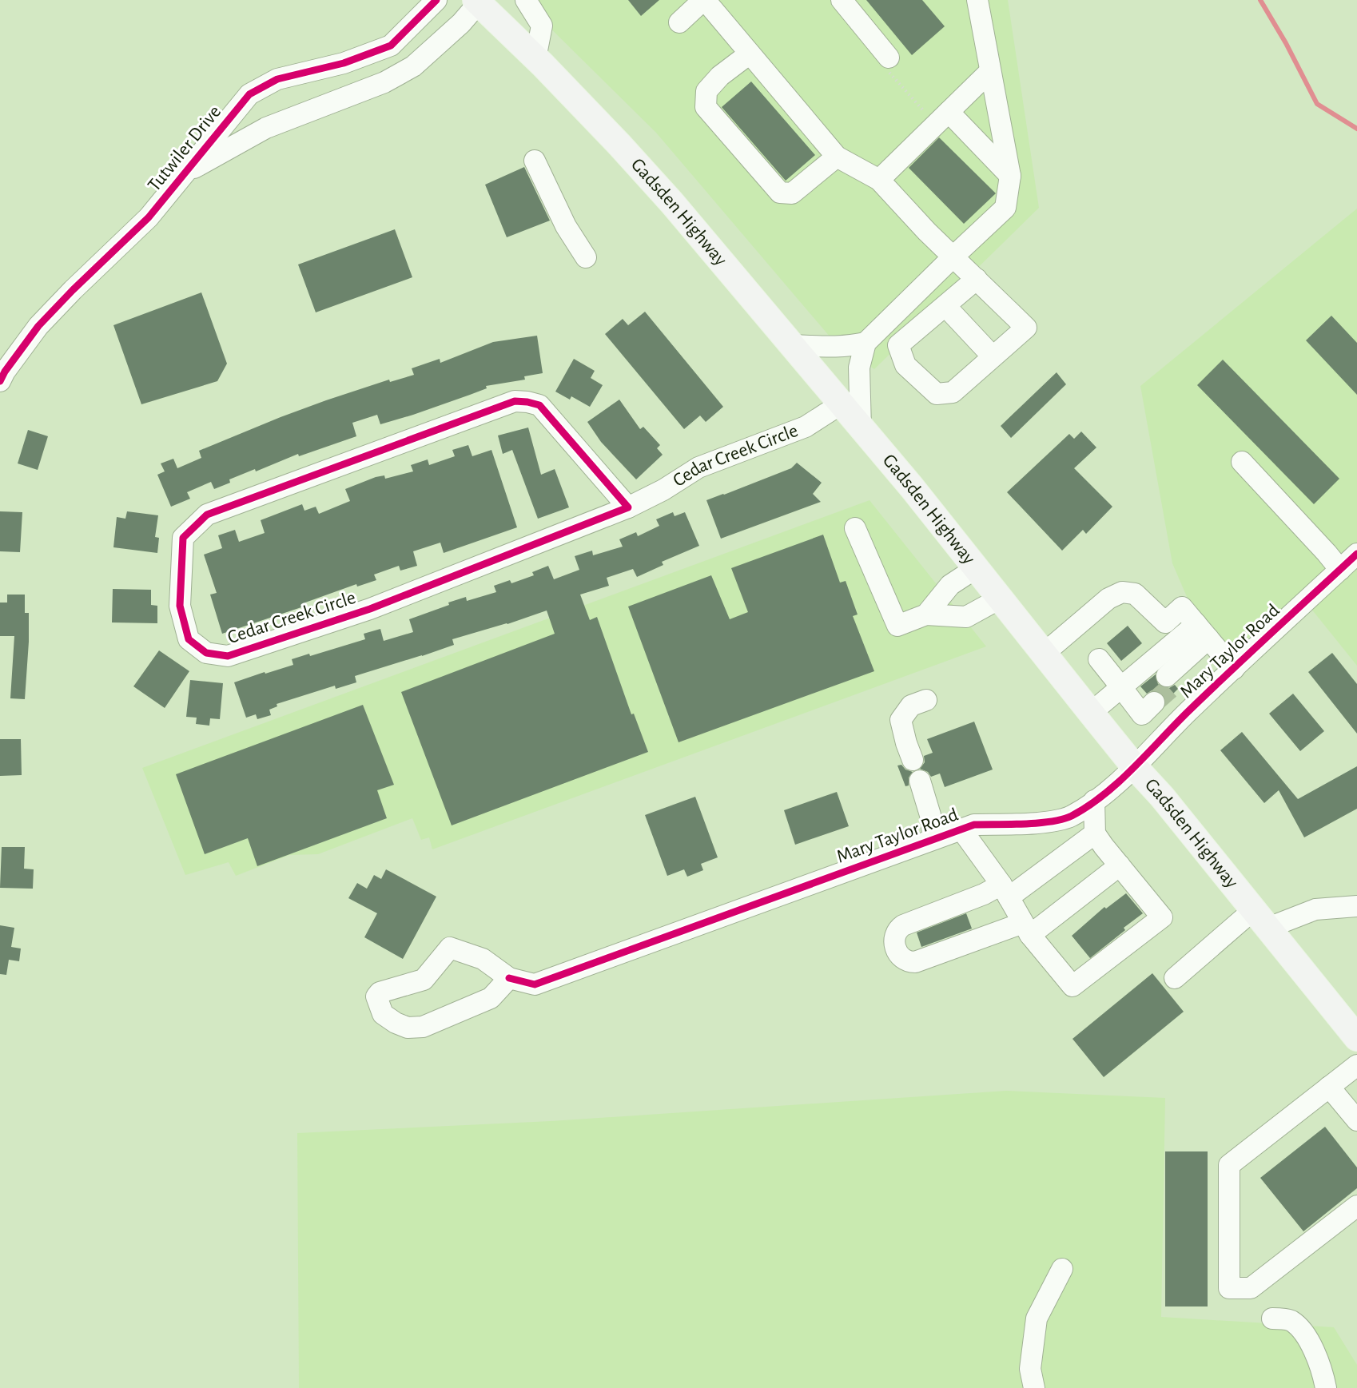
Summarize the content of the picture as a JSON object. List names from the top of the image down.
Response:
{
  "streets": {
    "main road": ["Gadsden Highway"],
    "street": ["Tutwiler Drive", "Cedar Creek Circle", "Mary Taylor Road"]
  },
  "crossings": [
    ["Tutwiler Drive", "Gadsden Highway"],
    ["Gadsden Highway", "Cedar Creek Circle"],
    ["Gadsden Highway", "Mary Taylor Road"]
  ]
}
